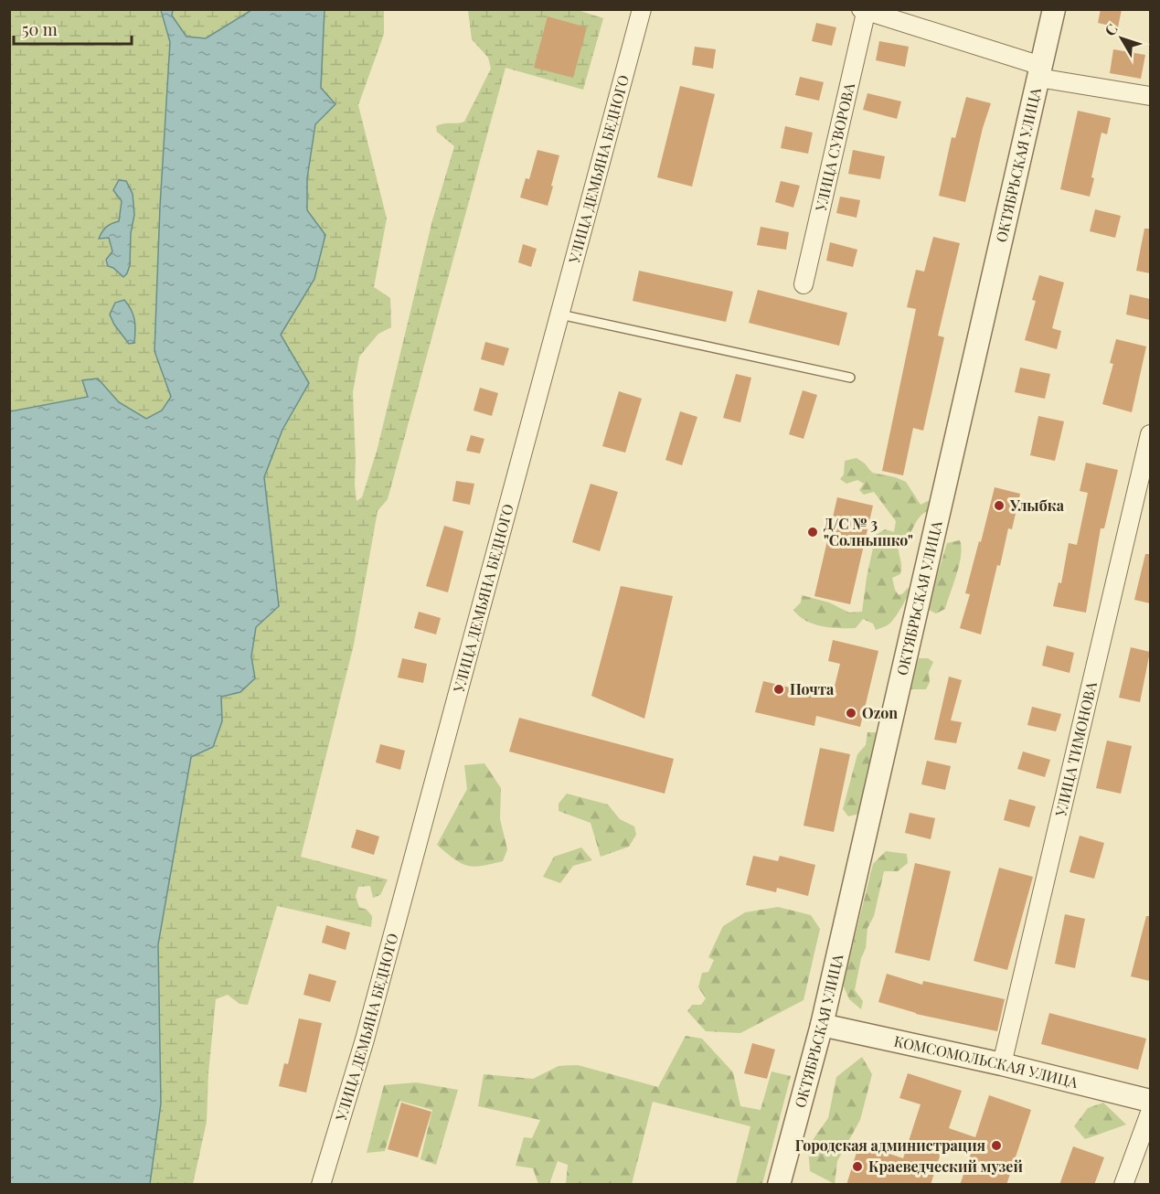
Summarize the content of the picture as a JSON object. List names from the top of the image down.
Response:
{
  "streets": {
    "street": [
      "УЛИЦА СУВОРОВА",
      "ОКТЯБРЬСКАЯ УЛИЦА",
      "УЛИЦА ДЕМЬЯНА БЕДНОГО",
      "УЛИЦА ТИМОНОВА",
      "КОМСОМОЛЬСКАЯ УЛИЦА"
    ]
  },
  "crossings": [
    ["ОКТЯБРЬСКАЯ УЛИЦА", "КОМСОМОЛЬСКАЯ УЛИЦА"],
    ["УЛИЦА ТИМОНОВА", "КОМСОМОЛЬСКАЯ УЛИЦА"]
  ],
  "places": [
    "Улыбка",
    "Д/С № 3 \"Солнышко\"",
    "Почта",
    "Ozon",
    "Городская администрация",
    "Краеведческий музей"
  ],
  "scale_bar": "50 m",
  "north": "top left"
}
